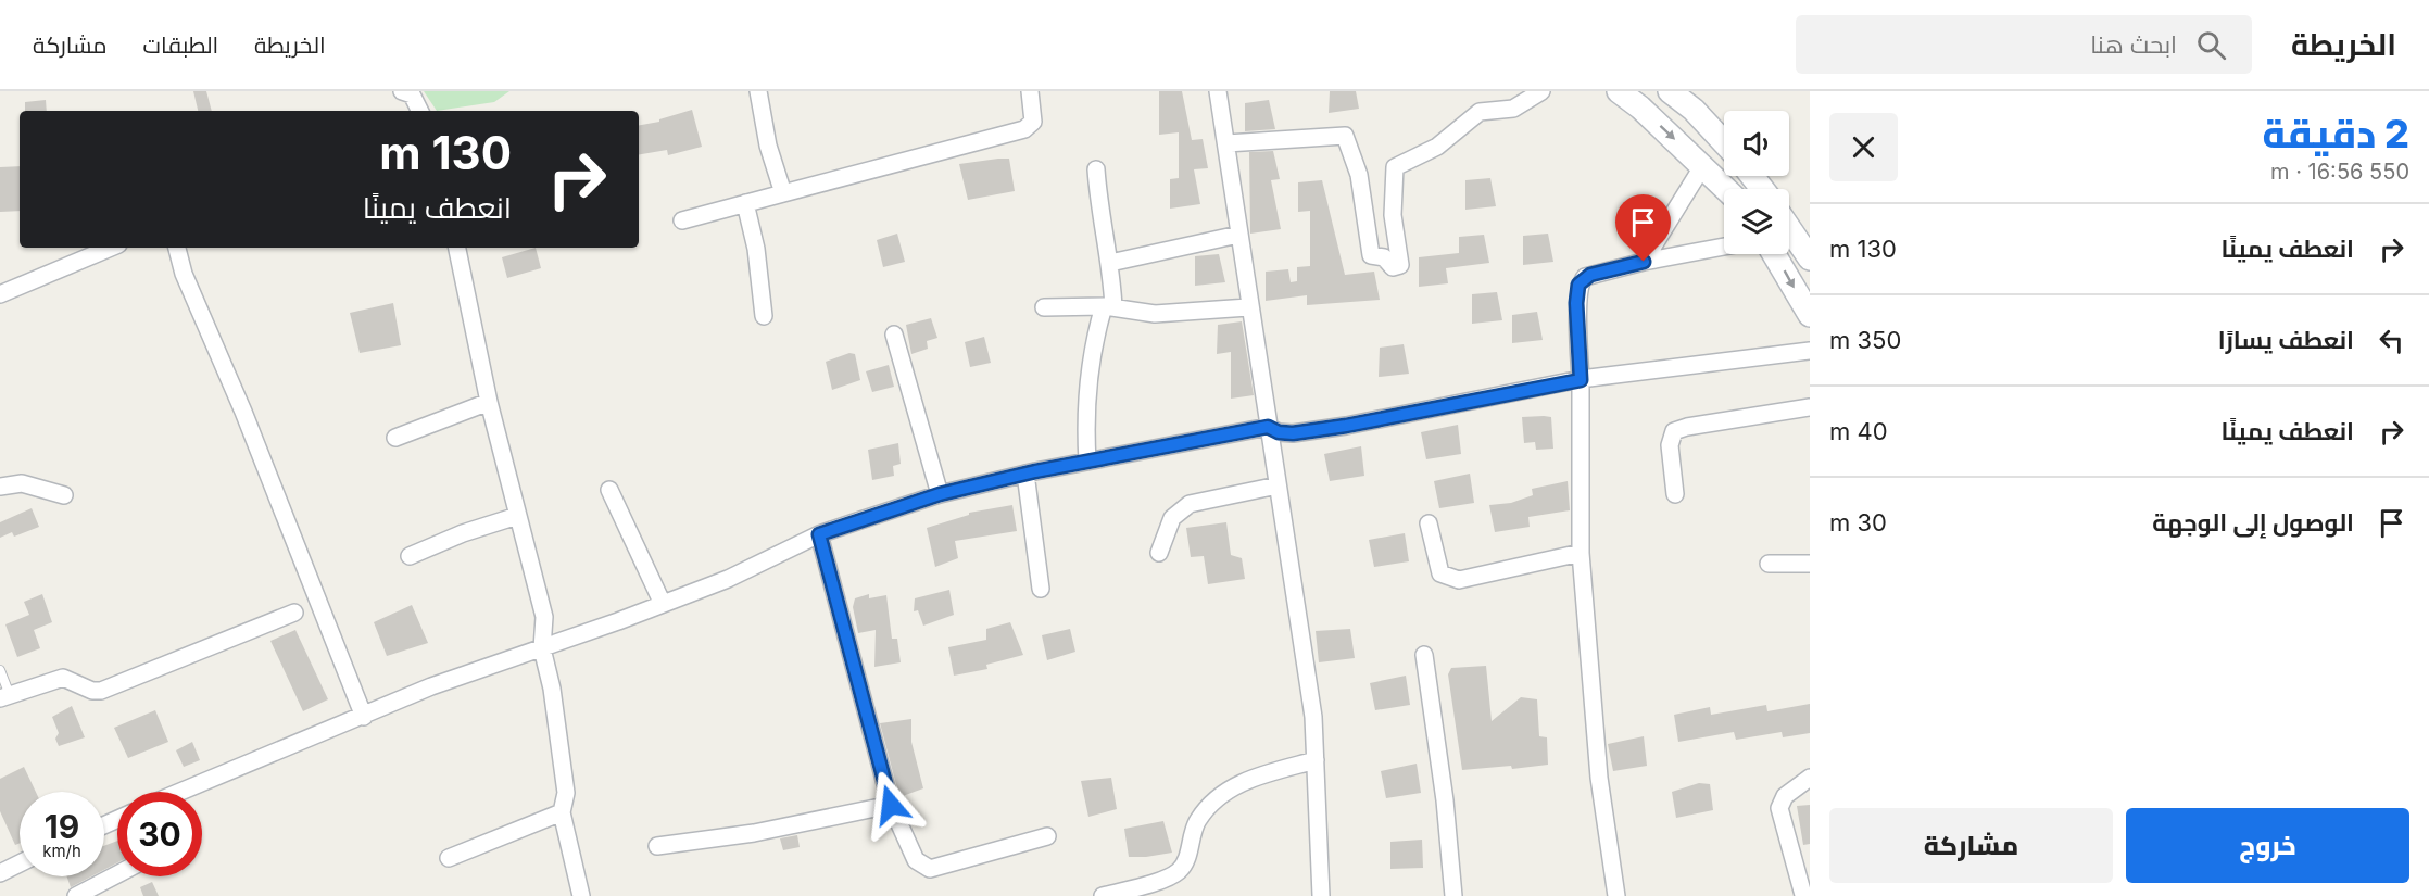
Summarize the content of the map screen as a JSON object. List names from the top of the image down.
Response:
{
  "page": {
    "header": "الخريطة",
    "search": "ابحث هنا",
    "nav": ["الخريطة", "الطبقات", "مشاركة"],
    "heading": ["2 دقيقة", "550 m · 16:56"],
    "turn": ["130 m", "انعطف يمينًا"],
    "list": [
      {
        "name": "انعطف يمينًا",
        "value": "130 m"
      },
      {
        "name": "انعطف يسارًا",
        "value": "350 m"
      },
      {
        "name": "انعطف يمينًا",
        "value": "40 m"
      },
      {
        "name": "الوصول إلى الوجهة",
        "value": "30 m"
      }
    ],
    "speed": "19 km/h",
    "limit": "30",
    "buttons": ["خروج", "مشاركة"]
  }
}
